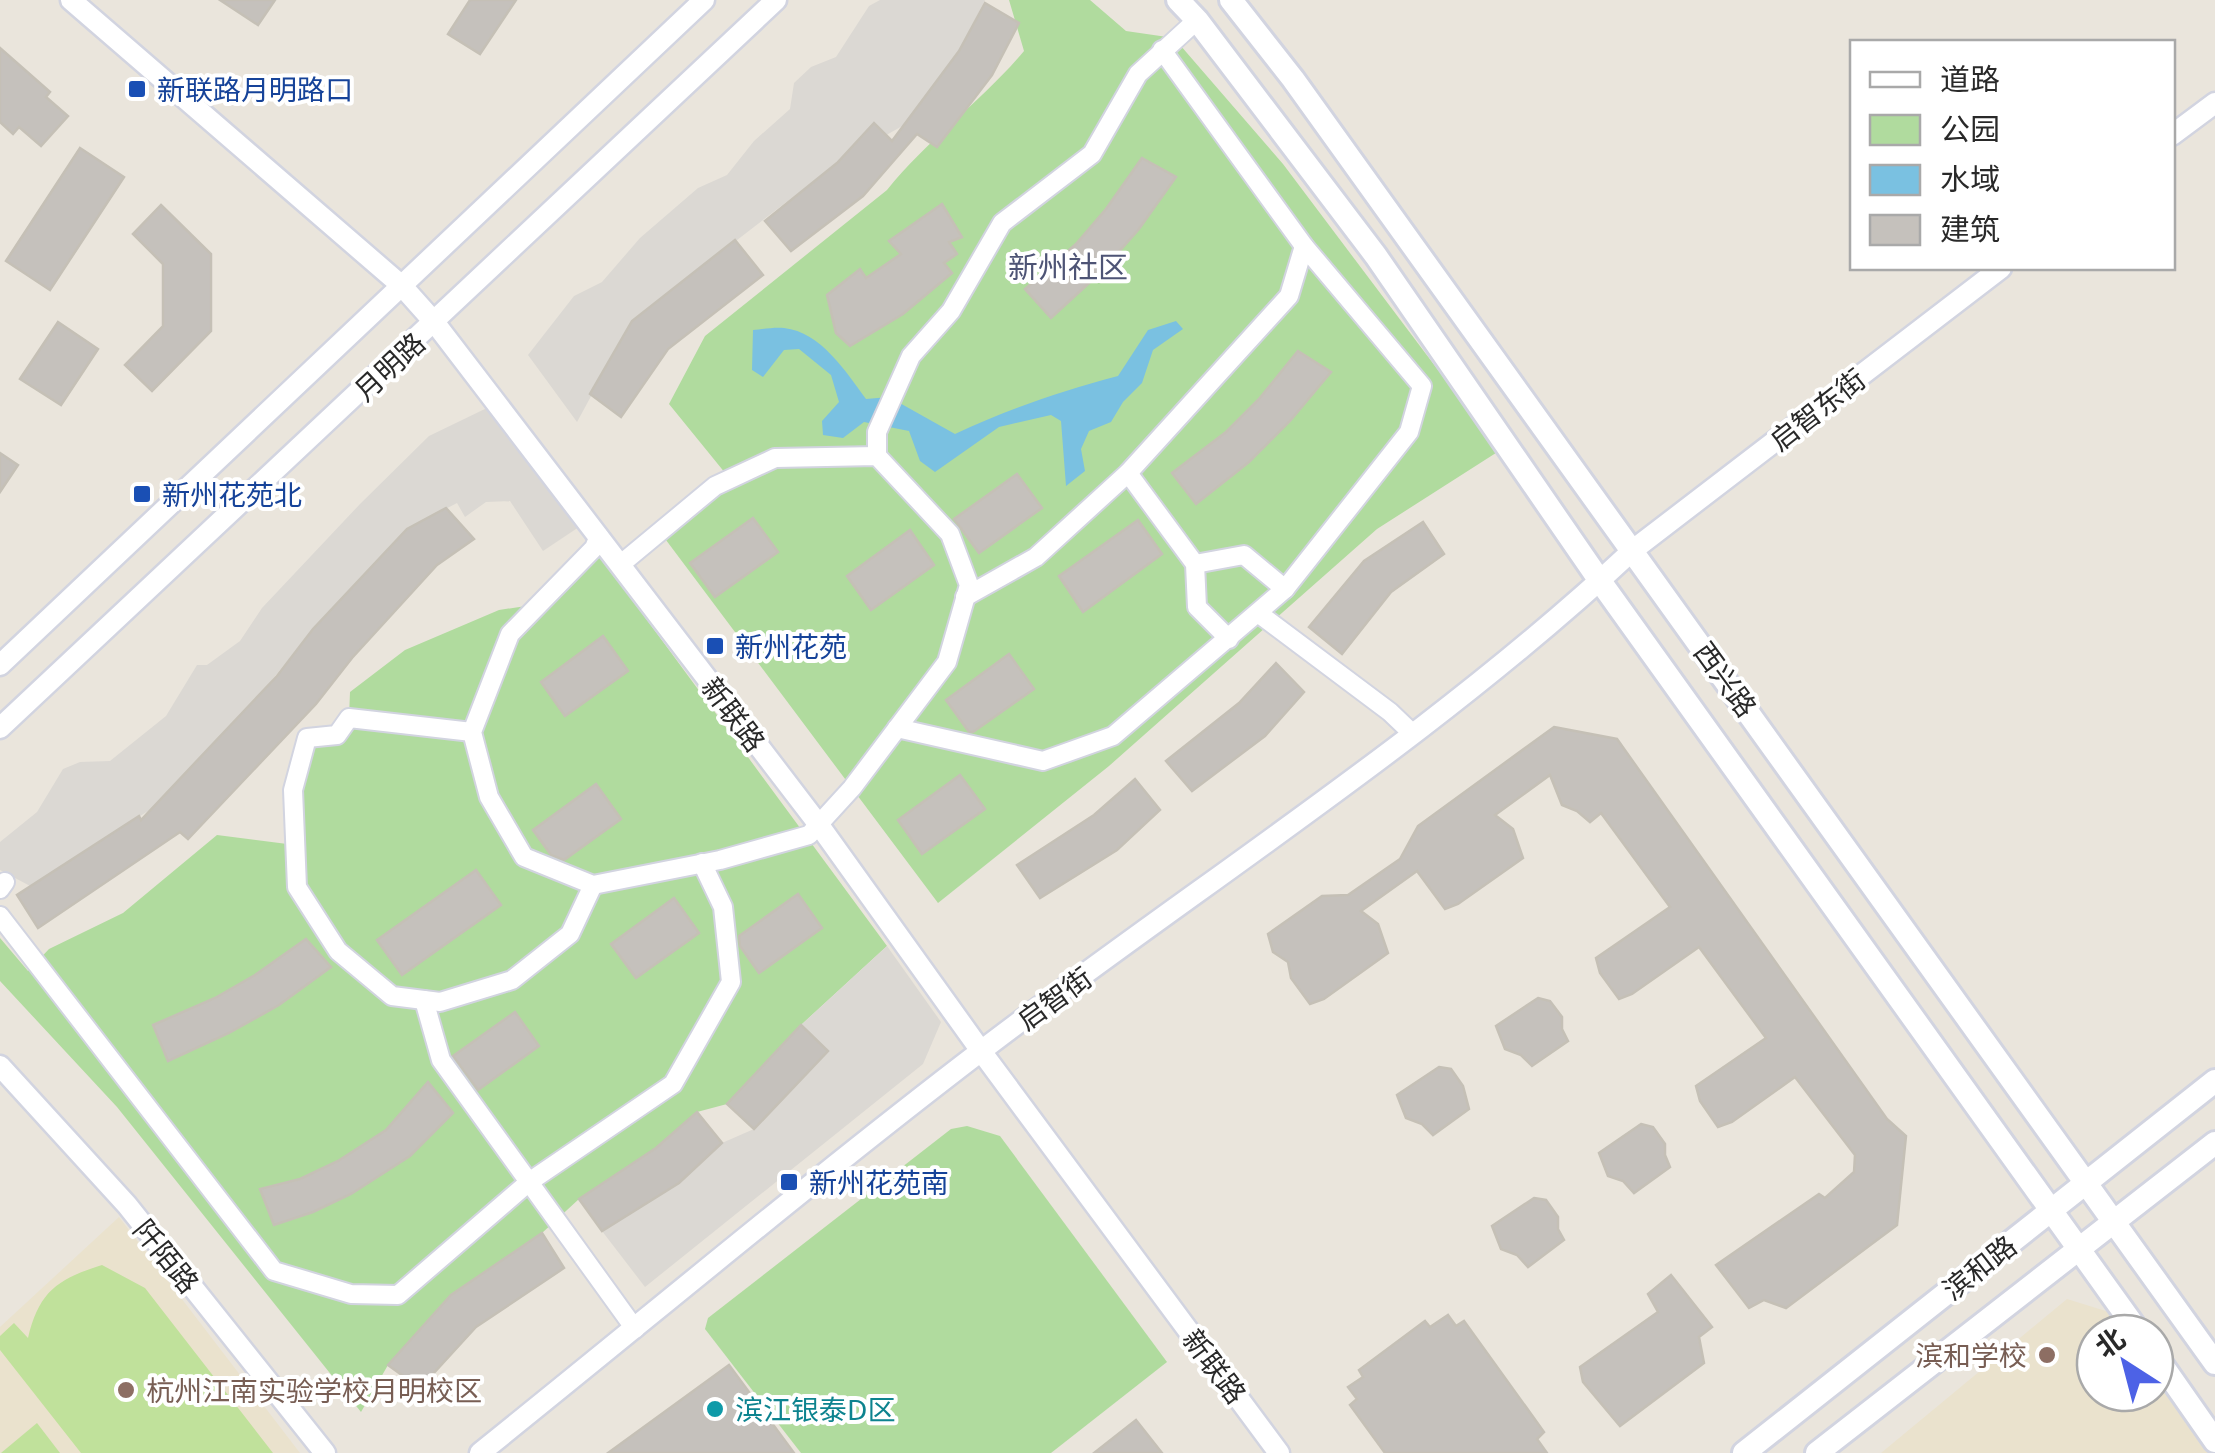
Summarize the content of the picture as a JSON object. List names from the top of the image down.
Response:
{
  "streets": {
    "main road": ["西兴路", "滨和路"],
    "street": [
      "月明路",
      "启智东街",
      "新联路",
      "启智街",
      "阡陌路"
    ]
  },
  "crossings": [
    ["月明路", "新联路"],
    ["启智东街", "西兴路"],
    ["启智东街", "启智街"],
    ["西兴路", "启智街"],
    ["西兴路", "滨和路"],
    ["新联路", "启智街"]
  ],
  "districts": ["新州社区"],
  "places": {
    "transit": [
      "新联路月明路口",
      "新州花苑北",
      "新州花苑",
      "新州花苑南"
    ],
    "other": ["滨和学校", "杭州江南实验学校月明校区", "滨江银泰D区"]
  },
  "legend": [
    "道路",
    "公园",
    "水域",
    "建筑"
  ],
  "north": "top left"
}
